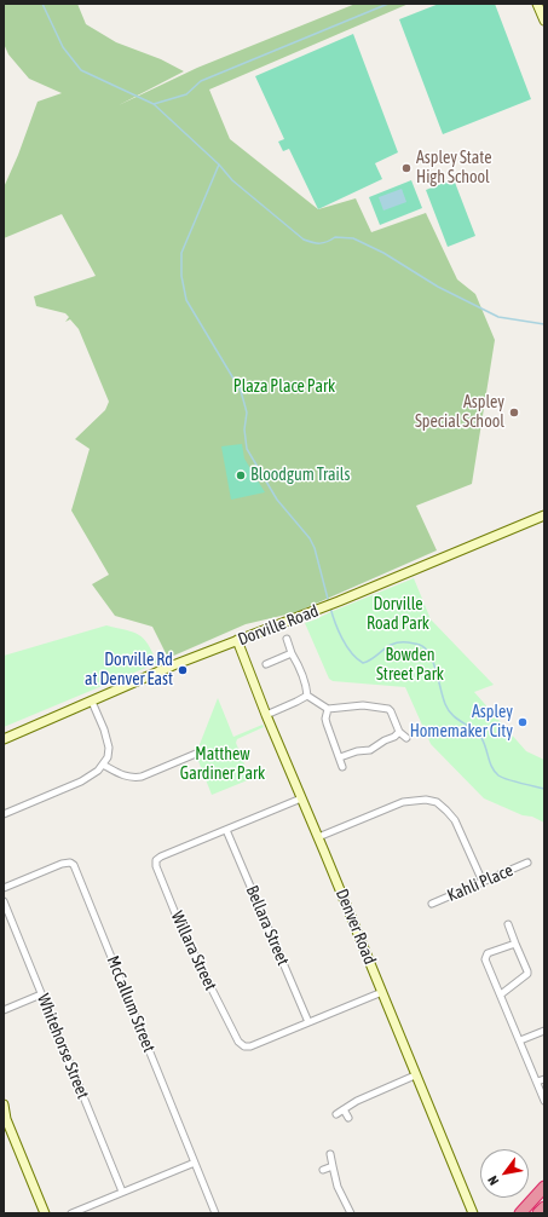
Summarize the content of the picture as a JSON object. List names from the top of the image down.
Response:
{
  "streets": {
    "street": [
      "Dorville Road",
      "Kahli Place",
      "Bellara Street",
      "Denver Road",
      "Willara Street",
      "McCallum Street",
      "Whitehorse Street"
    ]
  },
  "crossings": [
    ["Dorville Road", "Denver Road"],
    ["Bellara Street", "Willara Street"],
    ["Denver Road", "Willara Street"]
  ],
  "parks": [
    "Plaza Place Park",
    "Dorville Road Park",
    "Bowden Street Park",
    "Matthew Gardiner Park"
  ],
  "places": [
    "Aspley State High School",
    "Aspley Special School",
    "Bloodgum Trails",
    "Dorville Rd at Denver East",
    "Aspley Homemaker City"
  ],
  "north": "bottom left"
}
